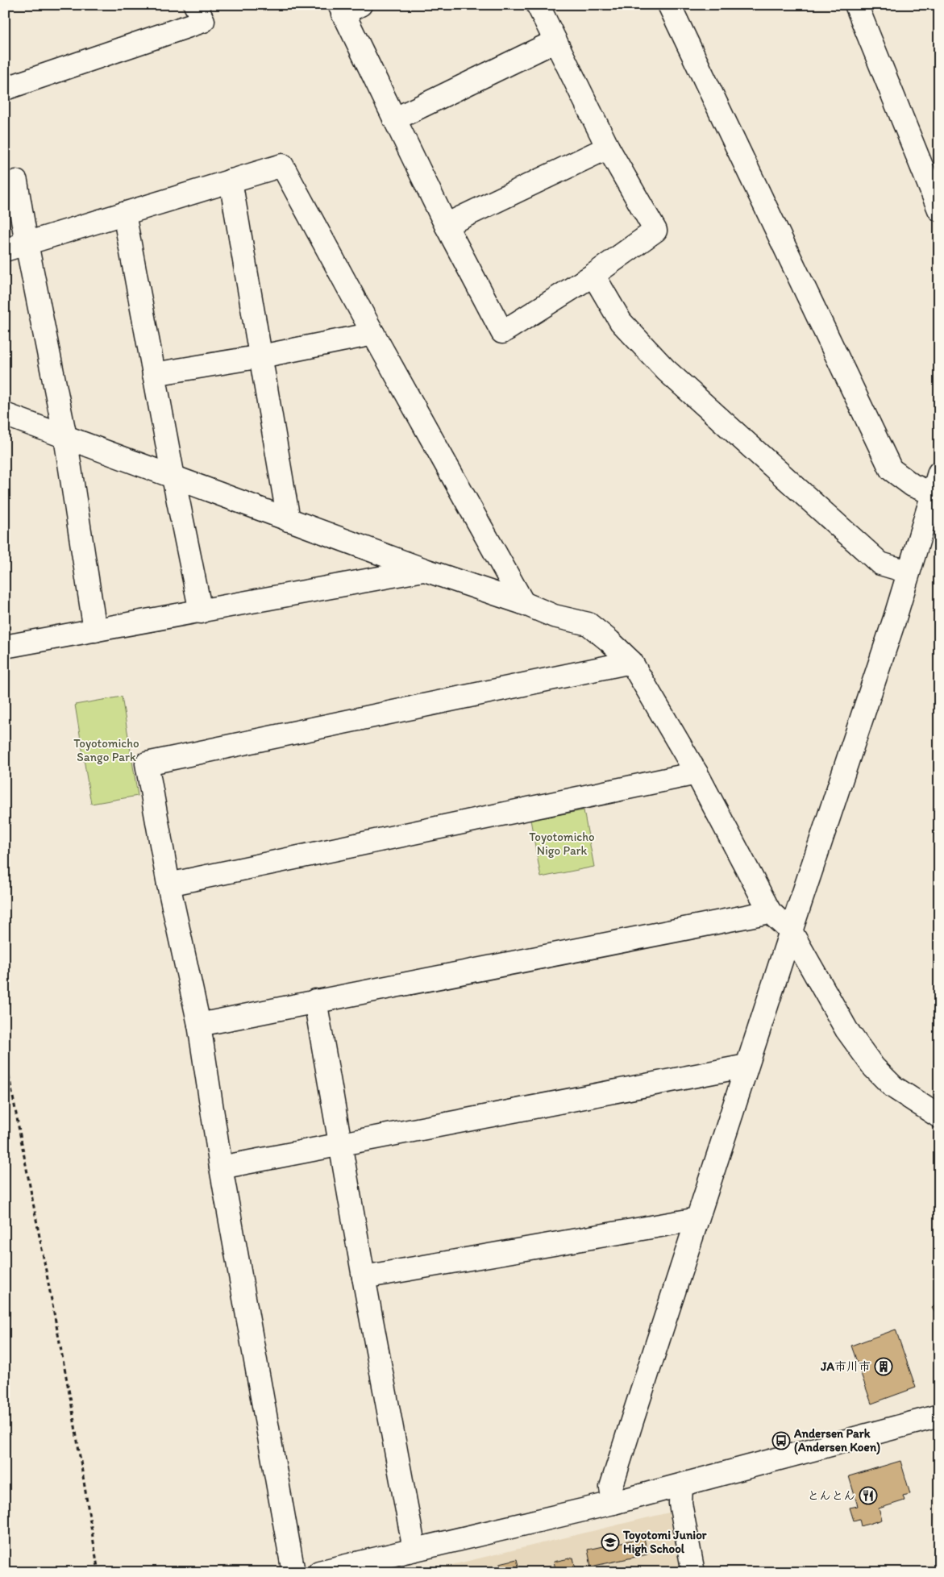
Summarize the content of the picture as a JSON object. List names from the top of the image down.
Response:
{
  "parks": ["Toyotomicho Sango Park", "Toyotomicho Nigo Park"],
  "places": {
    "building": ["JA市川市"],
    "bus stop": ["Andersen Park (Andersen Koen)"],
    "restaurant": ["とんとん"],
    "school or university": ["Toyotomi Junior High School"]
  }
}
